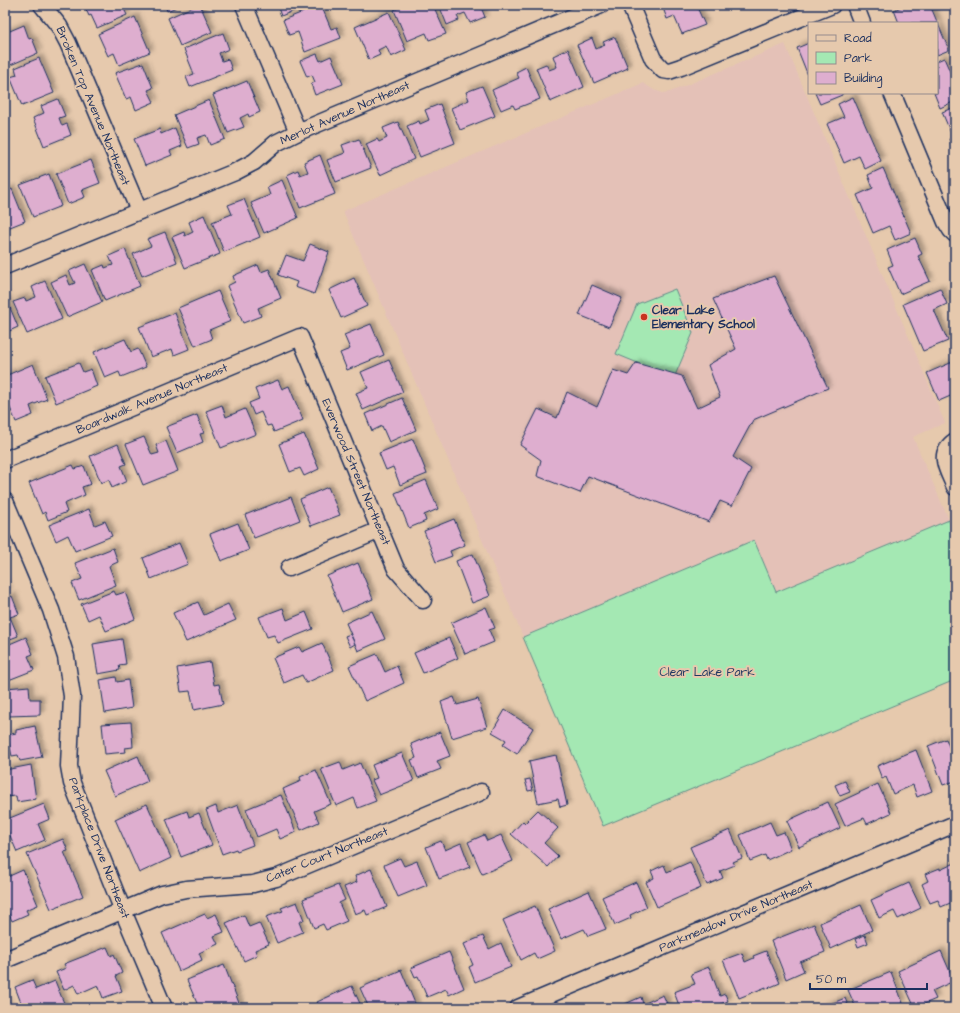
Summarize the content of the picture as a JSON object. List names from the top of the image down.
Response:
{
  "streets": {
    "street": [
      "Broken Top Avenue Northeast",
      "Merlot Avenue Northeast",
      "Boardwalk Avenue Northeast",
      "Everwood Street Northeast",
      "Parkplace Drive Northeast",
      "Cater Court Northeast",
      "Parkmeadow Drive Northeast"
    ]
  },
  "crossings": [
    ["Broken Top Avenue Northeast", "Merlot Avenue Northeast"],
    ["Boardwalk Avenue Northeast", "Everwood Street Northeast"],
    ["Parkplace Drive Northeast", "Cater Court Northeast"]
  ],
  "parks": ["Clear Lake Park"],
  "places": ["Clear Lake Elementary School"],
  "legend": ["Road", "Park", "Building"],
  "scale_bar": "50 m"
}
